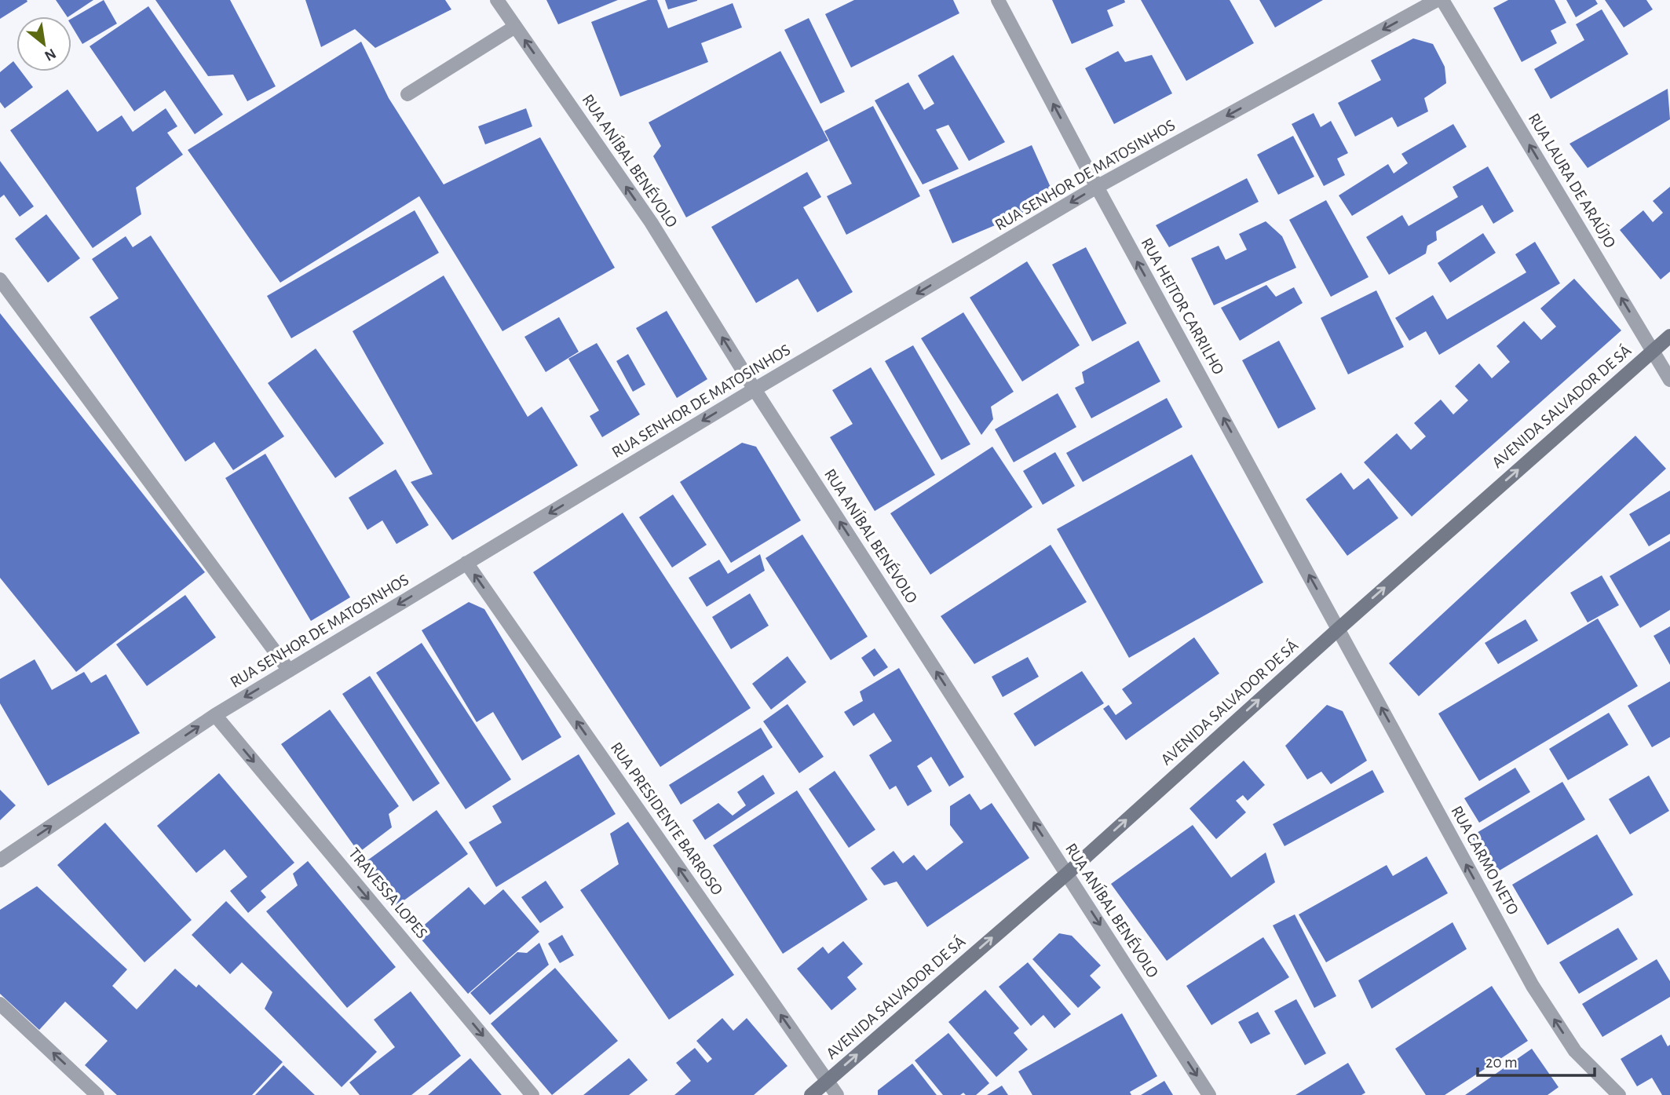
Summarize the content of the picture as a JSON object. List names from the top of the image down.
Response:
{
  "streets": {
    "main road": ["AVENIDA SALVADOR DE SÁ"],
    "street": [
      "RUA ANÍBAL BENÉVOLO",
      "RUA SENHOR DE MATOSINHOS",
      "RUA LAURA DE ARAÚJO",
      "RUA HEITOR CARRILHO",
      "RUA PRESIDENTE BARROSO",
      "RUA CARMO NETO",
      "TRAVESSA LOPES"
    ]
  },
  "crossings": [
    ["RUA ANÍBAL BENÉVOLO", "RUA SENHOR DE MATOSINHOS"],
    ["RUA ANÍBAL BENÉVOLO", "AVENIDA SALVADOR DE SÁ"],
    ["RUA SENHOR DE MATOSINHOS", "RUA HEITOR CARRILHO"],
    ["RUA SENHOR DE MATOSINHOS", "RUA PRESIDENTE BARROSO"],
    ["RUA SENHOR DE MATOSINHOS", "TRAVESSA LOPES"],
    ["RUA LAURA DE ARAÚJO", "AVENIDA SALVADOR DE SÁ"],
    ["RUA HEITOR CARRILHO", "AVENIDA SALVADOR DE SÁ"],
    ["RUA HEITOR CARRILHO", "RUA CARMO NETO"],
    ["AVENIDA SALVADOR DE SÁ", "RUA PRESIDENTE BARROSO"],
    ["AVENIDA SALVADOR DE SÁ", "RUA CARMO NETO"]
  ],
  "one_way": [
    "RUA LAURA DE ARAÚJO",
    "RUA HEITOR CARRILHO",
    "AVENIDA SALVADOR DE SÁ",
    "RUA PRESIDENTE BARROSO",
    "RUA CARMO NETO",
    "TRAVESSA LOPES"
  ],
  "scale_bar": "20 m",
  "north": "bottom right"
}
